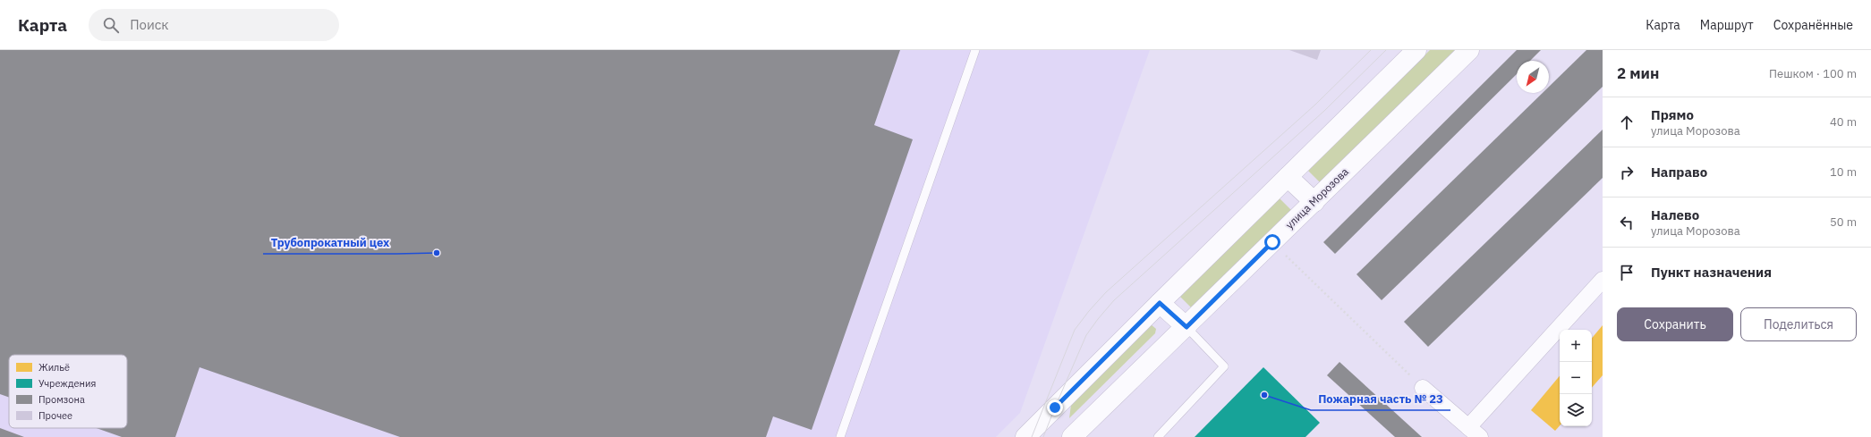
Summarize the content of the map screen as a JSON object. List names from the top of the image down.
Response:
{
  "streets": {
    "main road": ["улица Морозова"]
  },
  "places": ["Трубопрокатный цех", "Пожарная часть № 23"],
  "legend": [
    "Жильё",
    "Учреждения",
    "Промзона",
    "Прочее"
  ],
  "north": "bottom left",
  "page": {
    "header": "Карта",
    "search": "Поиск",
    "nav": ["Карта", "Маршрут", "Сохранённые"],
    "heading": ["2 мин", "Пешком · 100 m"],
    "list": [
      ["Прямо", "улица Морозова", "40 m"],
      ["Направо", "10 m"],
      ["Налево", "улица Морозова", "50 m"],
      "Пункт назначения"
    ],
    "buttons": ["Сохранить", "Поделиться"],
    "map_buttons": ["+", "−"]
  }
}
